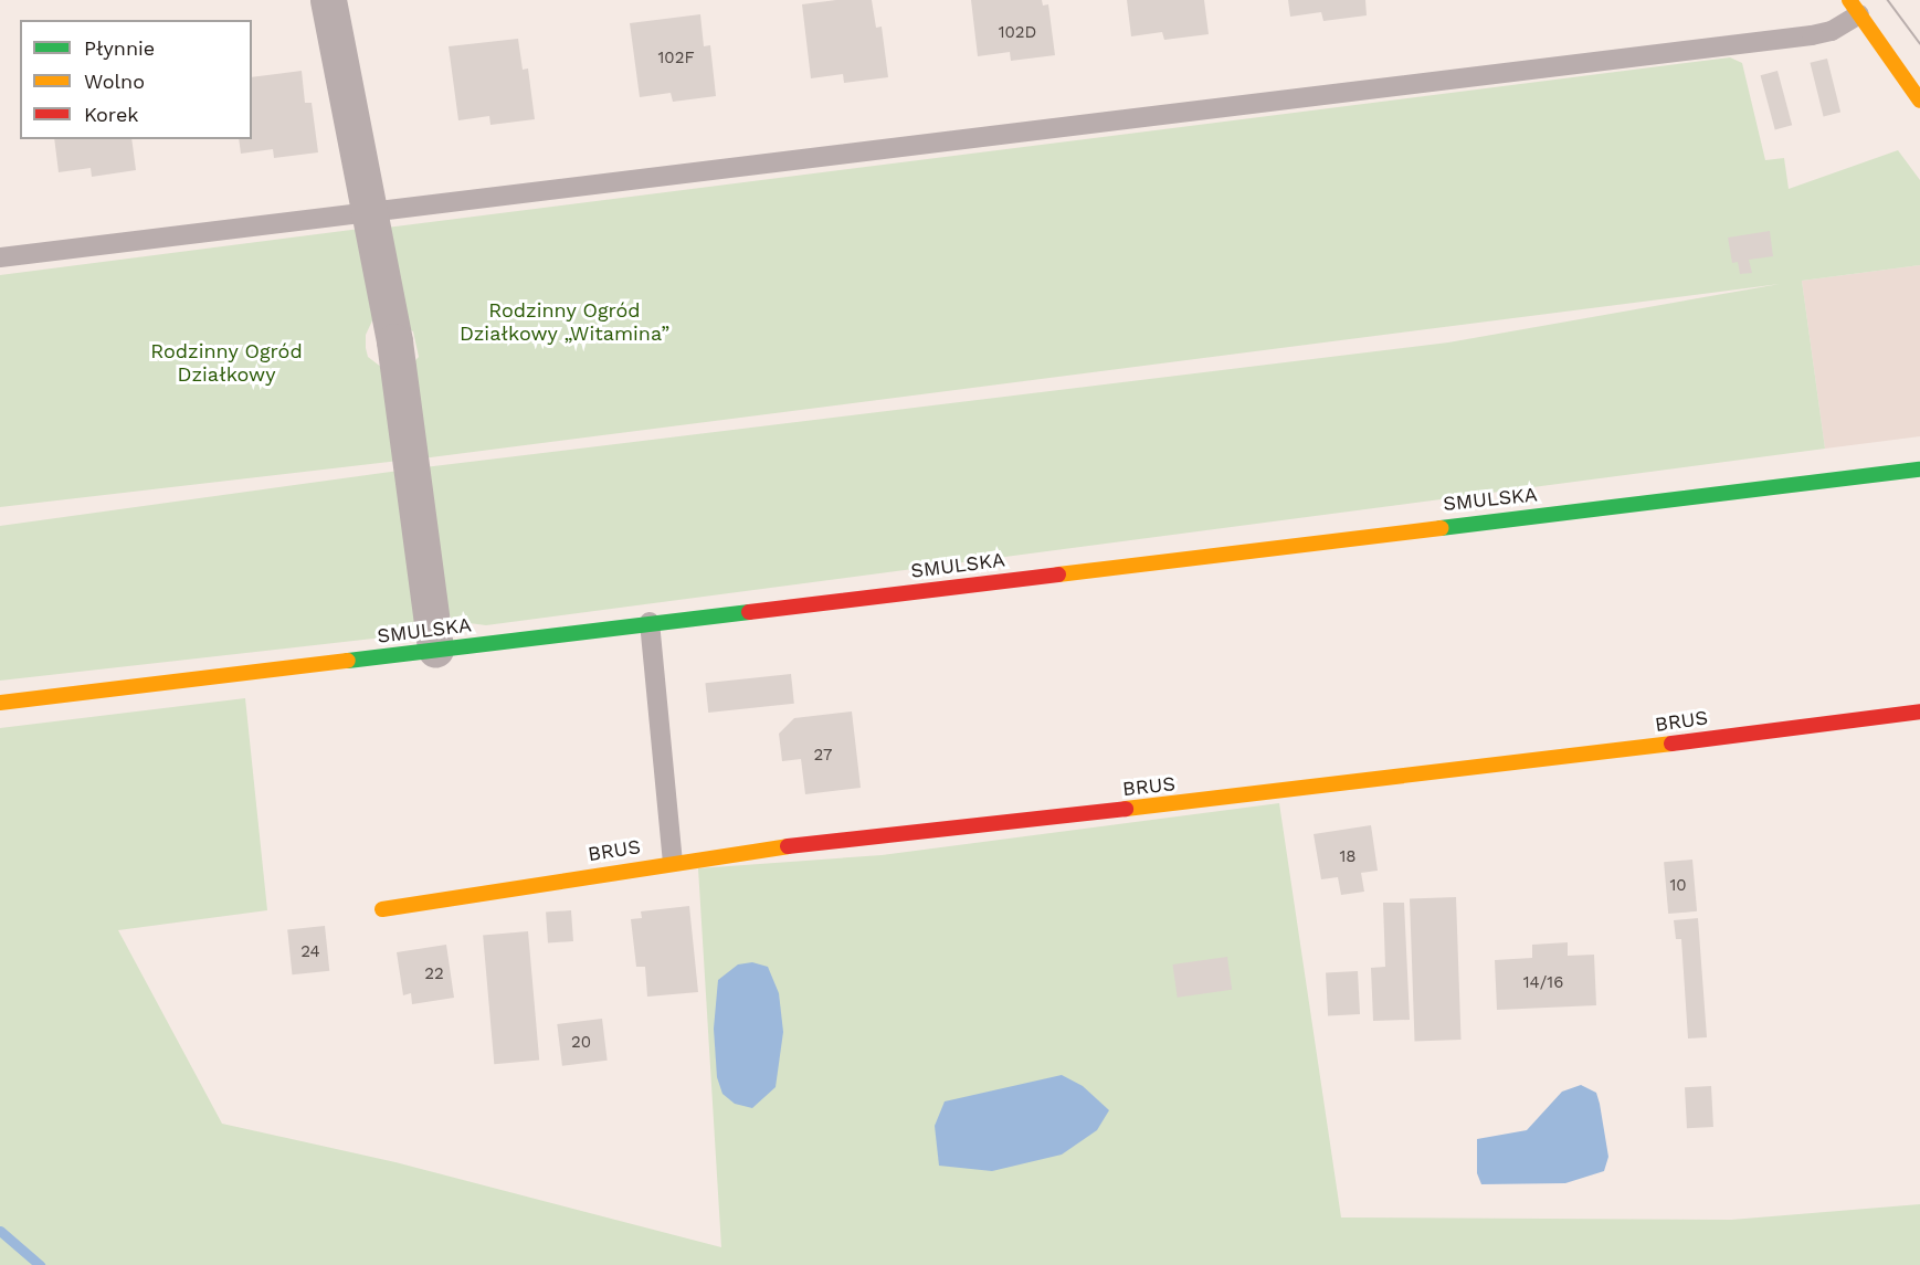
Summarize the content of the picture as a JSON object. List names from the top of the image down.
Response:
{
  "streets": {
    "street": ["SMULSKA", "BRUS"]
  },
  "parks": ["Rodzinny Ogród Działkowy „Witamina”", "Rodzinny Ogród Działkowy"],
  "house_numbers": [
    "102D",
    "102F",
    "27",
    "18",
    "10",
    "24",
    "22",
    "14/16",
    "20"
  ],
  "legend": ["Płynnie", "Wolno", "Korek"]
}
